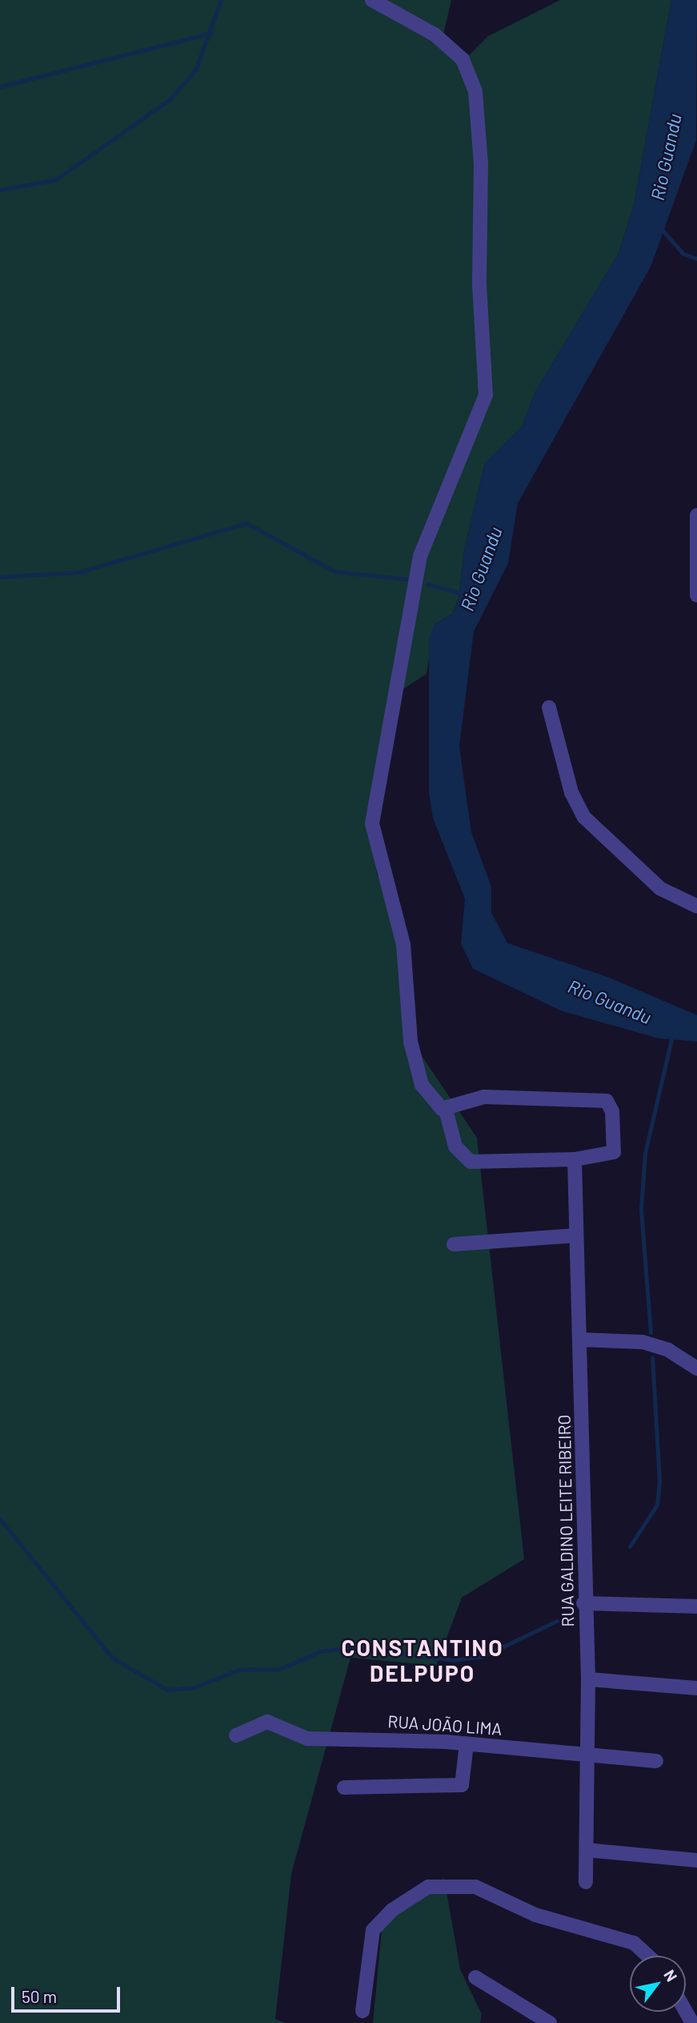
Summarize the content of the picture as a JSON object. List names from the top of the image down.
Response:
{
  "streets": {
    "street": ["RUA GALDINO LEITE RIBEIRO", "RUA JOÃO LIMA"]
  },
  "crossings": [
    ["RUA GALDINO LEITE RIBEIRO", "RUA JOÃO LIMA"]
  ],
  "districts": ["CONSTANTINO DELPUPO"],
  "water": ["Rio Guandu"],
  "scale_bar": "50 m",
  "north": "top right"
}
